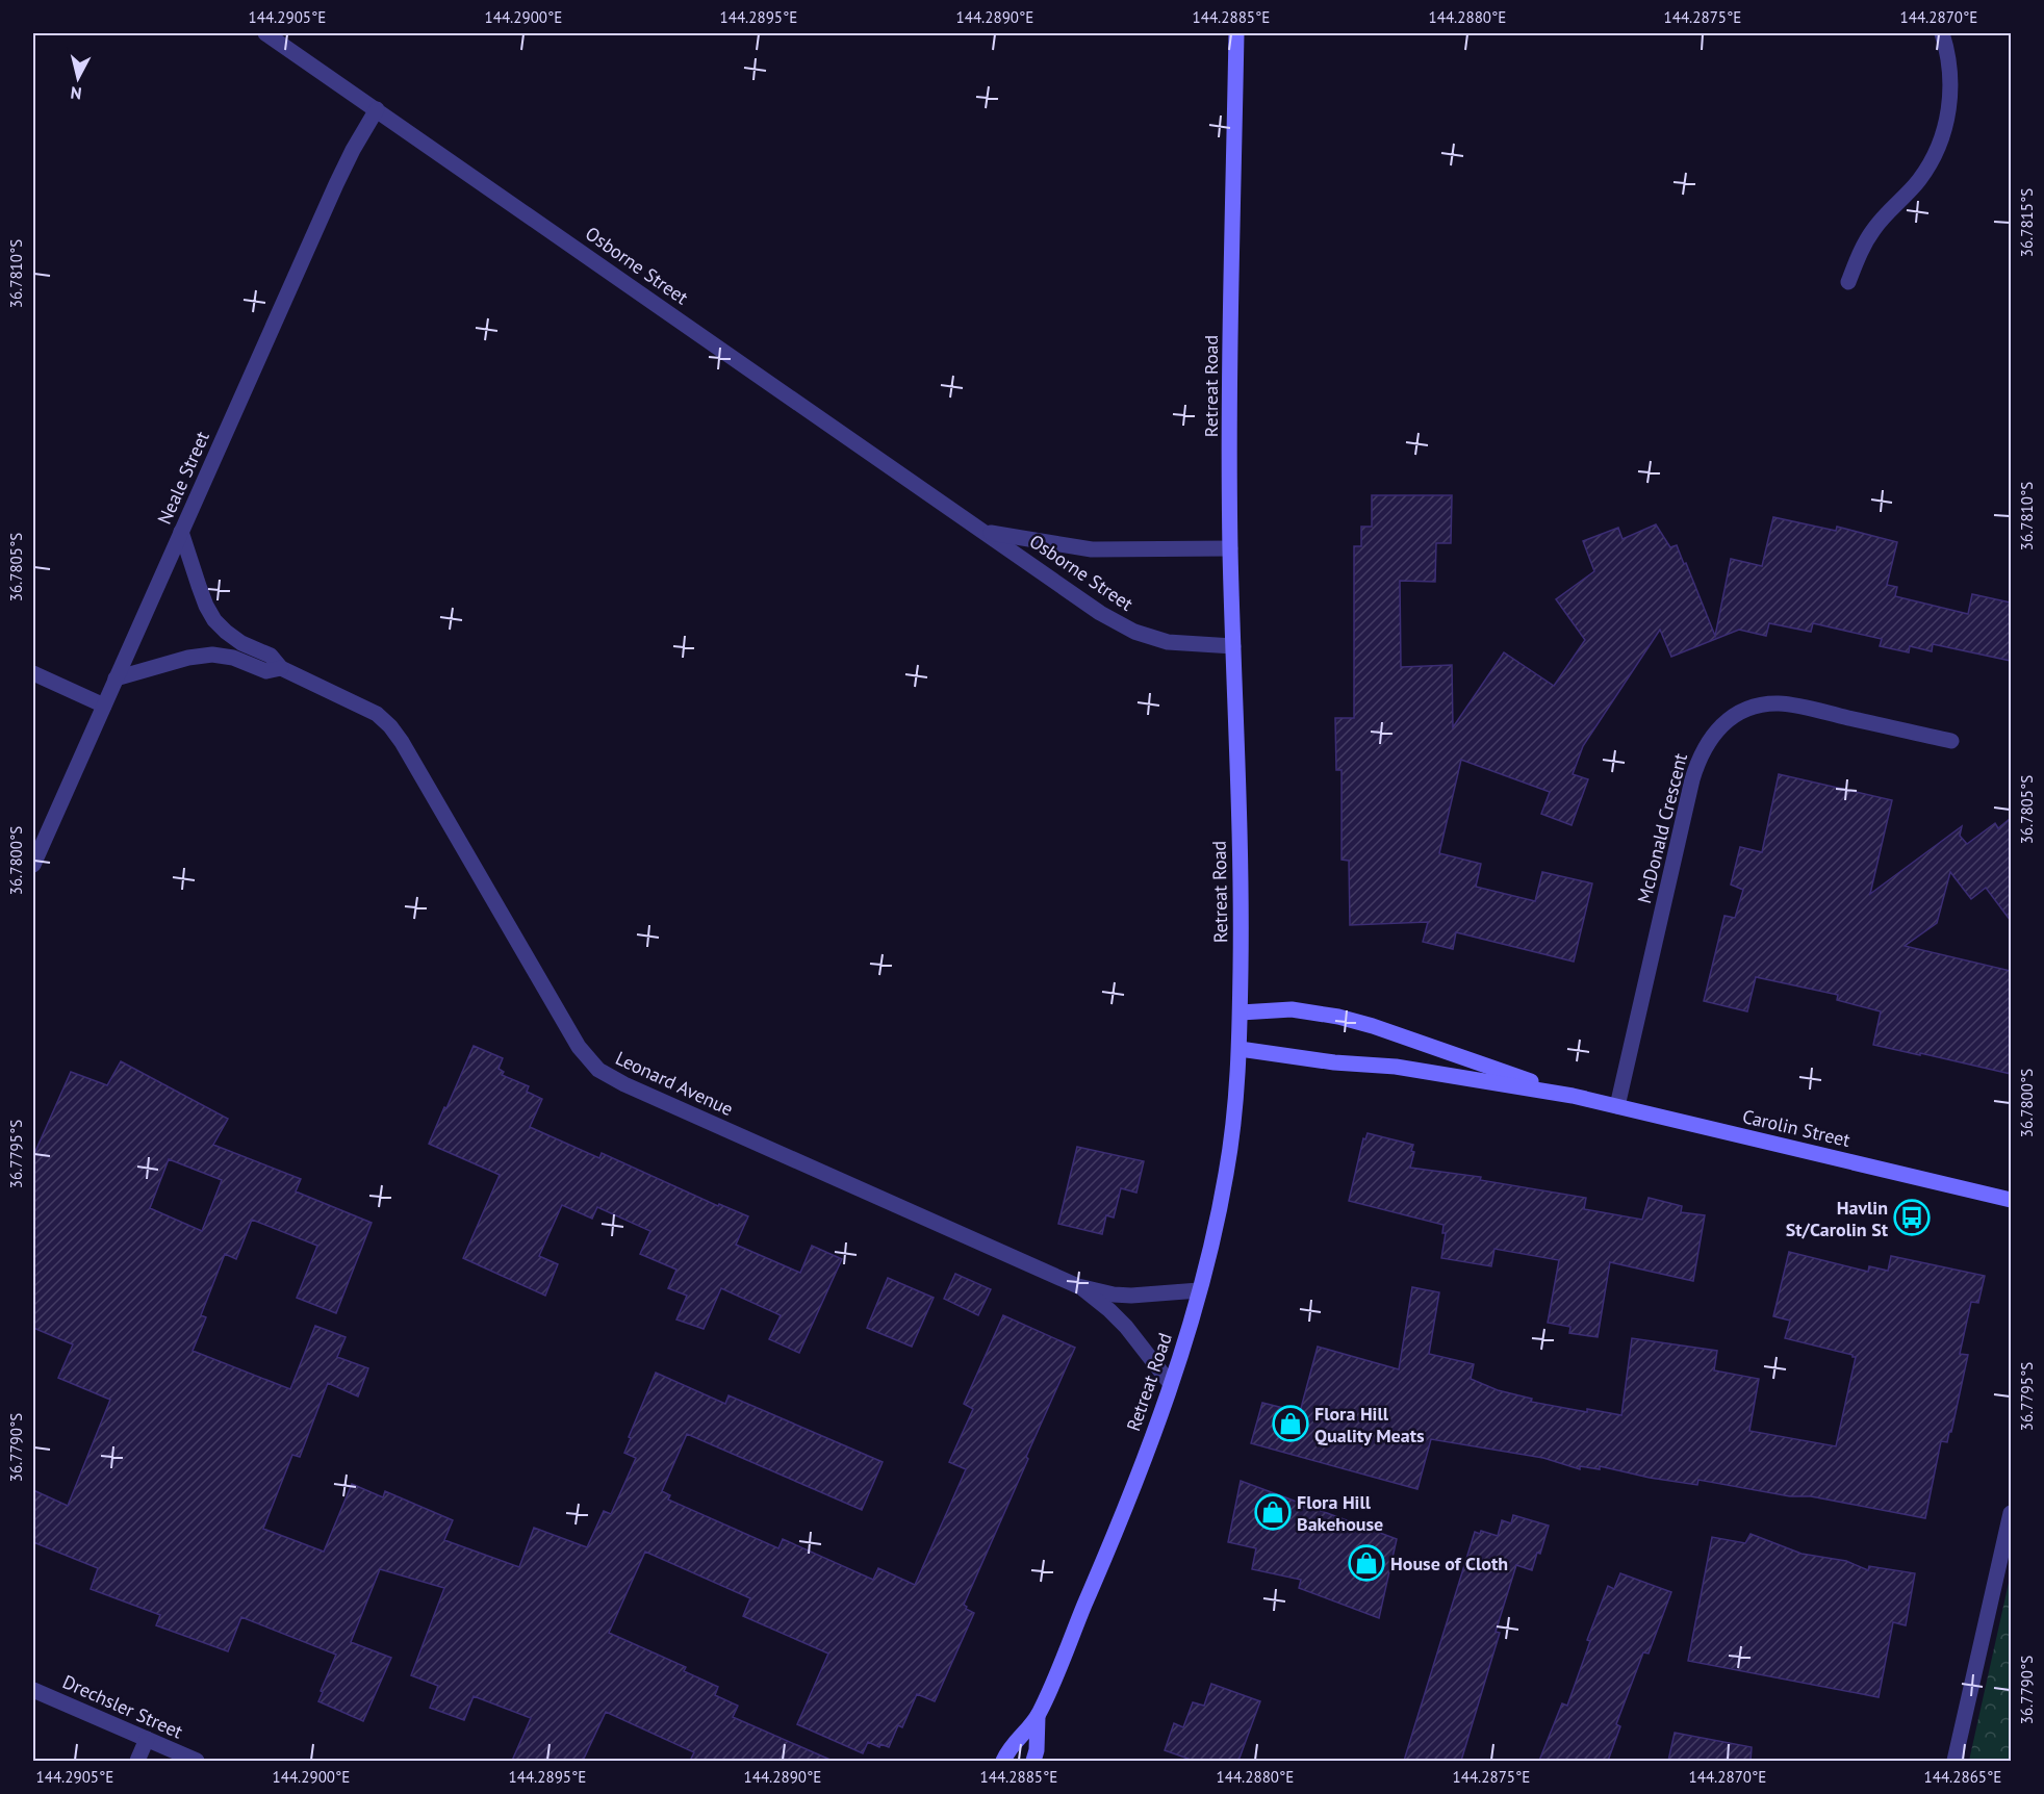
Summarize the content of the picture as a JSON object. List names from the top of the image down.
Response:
{
  "streets": {
    "street": [
      "Osborne Street",
      "Retreat Road",
      "Neale Street",
      "McDonald Crescent",
      "Leonard Avenue",
      "Carolin Street",
      "Drechsler Street"
    ]
  },
  "crossings": [
    ["Osborne Street", "Retreat Road"],
    ["Osborne Street", "Neale Street"],
    ["Retreat Road", "Leonard Avenue"],
    ["Retreat Road", "Carolin Street"],
    ["Neale Street", "Leonard Avenue"],
    ["McDonald Crescent", "Carolin Street"]
  ],
  "places": {
    "bus stop": ["Havlin St/Carolin St"],
    "shop": ["Flora Hill Quality Meats", "Flora Hill Bakehouse", "House of Cloth"]
  },
  "north": "bottom",
  "coordinates": [
    "144.2905°E",
    "144.2900°E",
    "144.2895°E",
    "144.2890°E",
    "144.2885°E",
    "144.2880°E",
    "144.2875°E",
    "144.2870°E",
    "36.7815°S",
    "36.7810°S",
    "36.7805°S",
    "36.7800°S",
    "36.7795°S",
    "36.7790°S",
    "144.2865°E"
  ]
}
